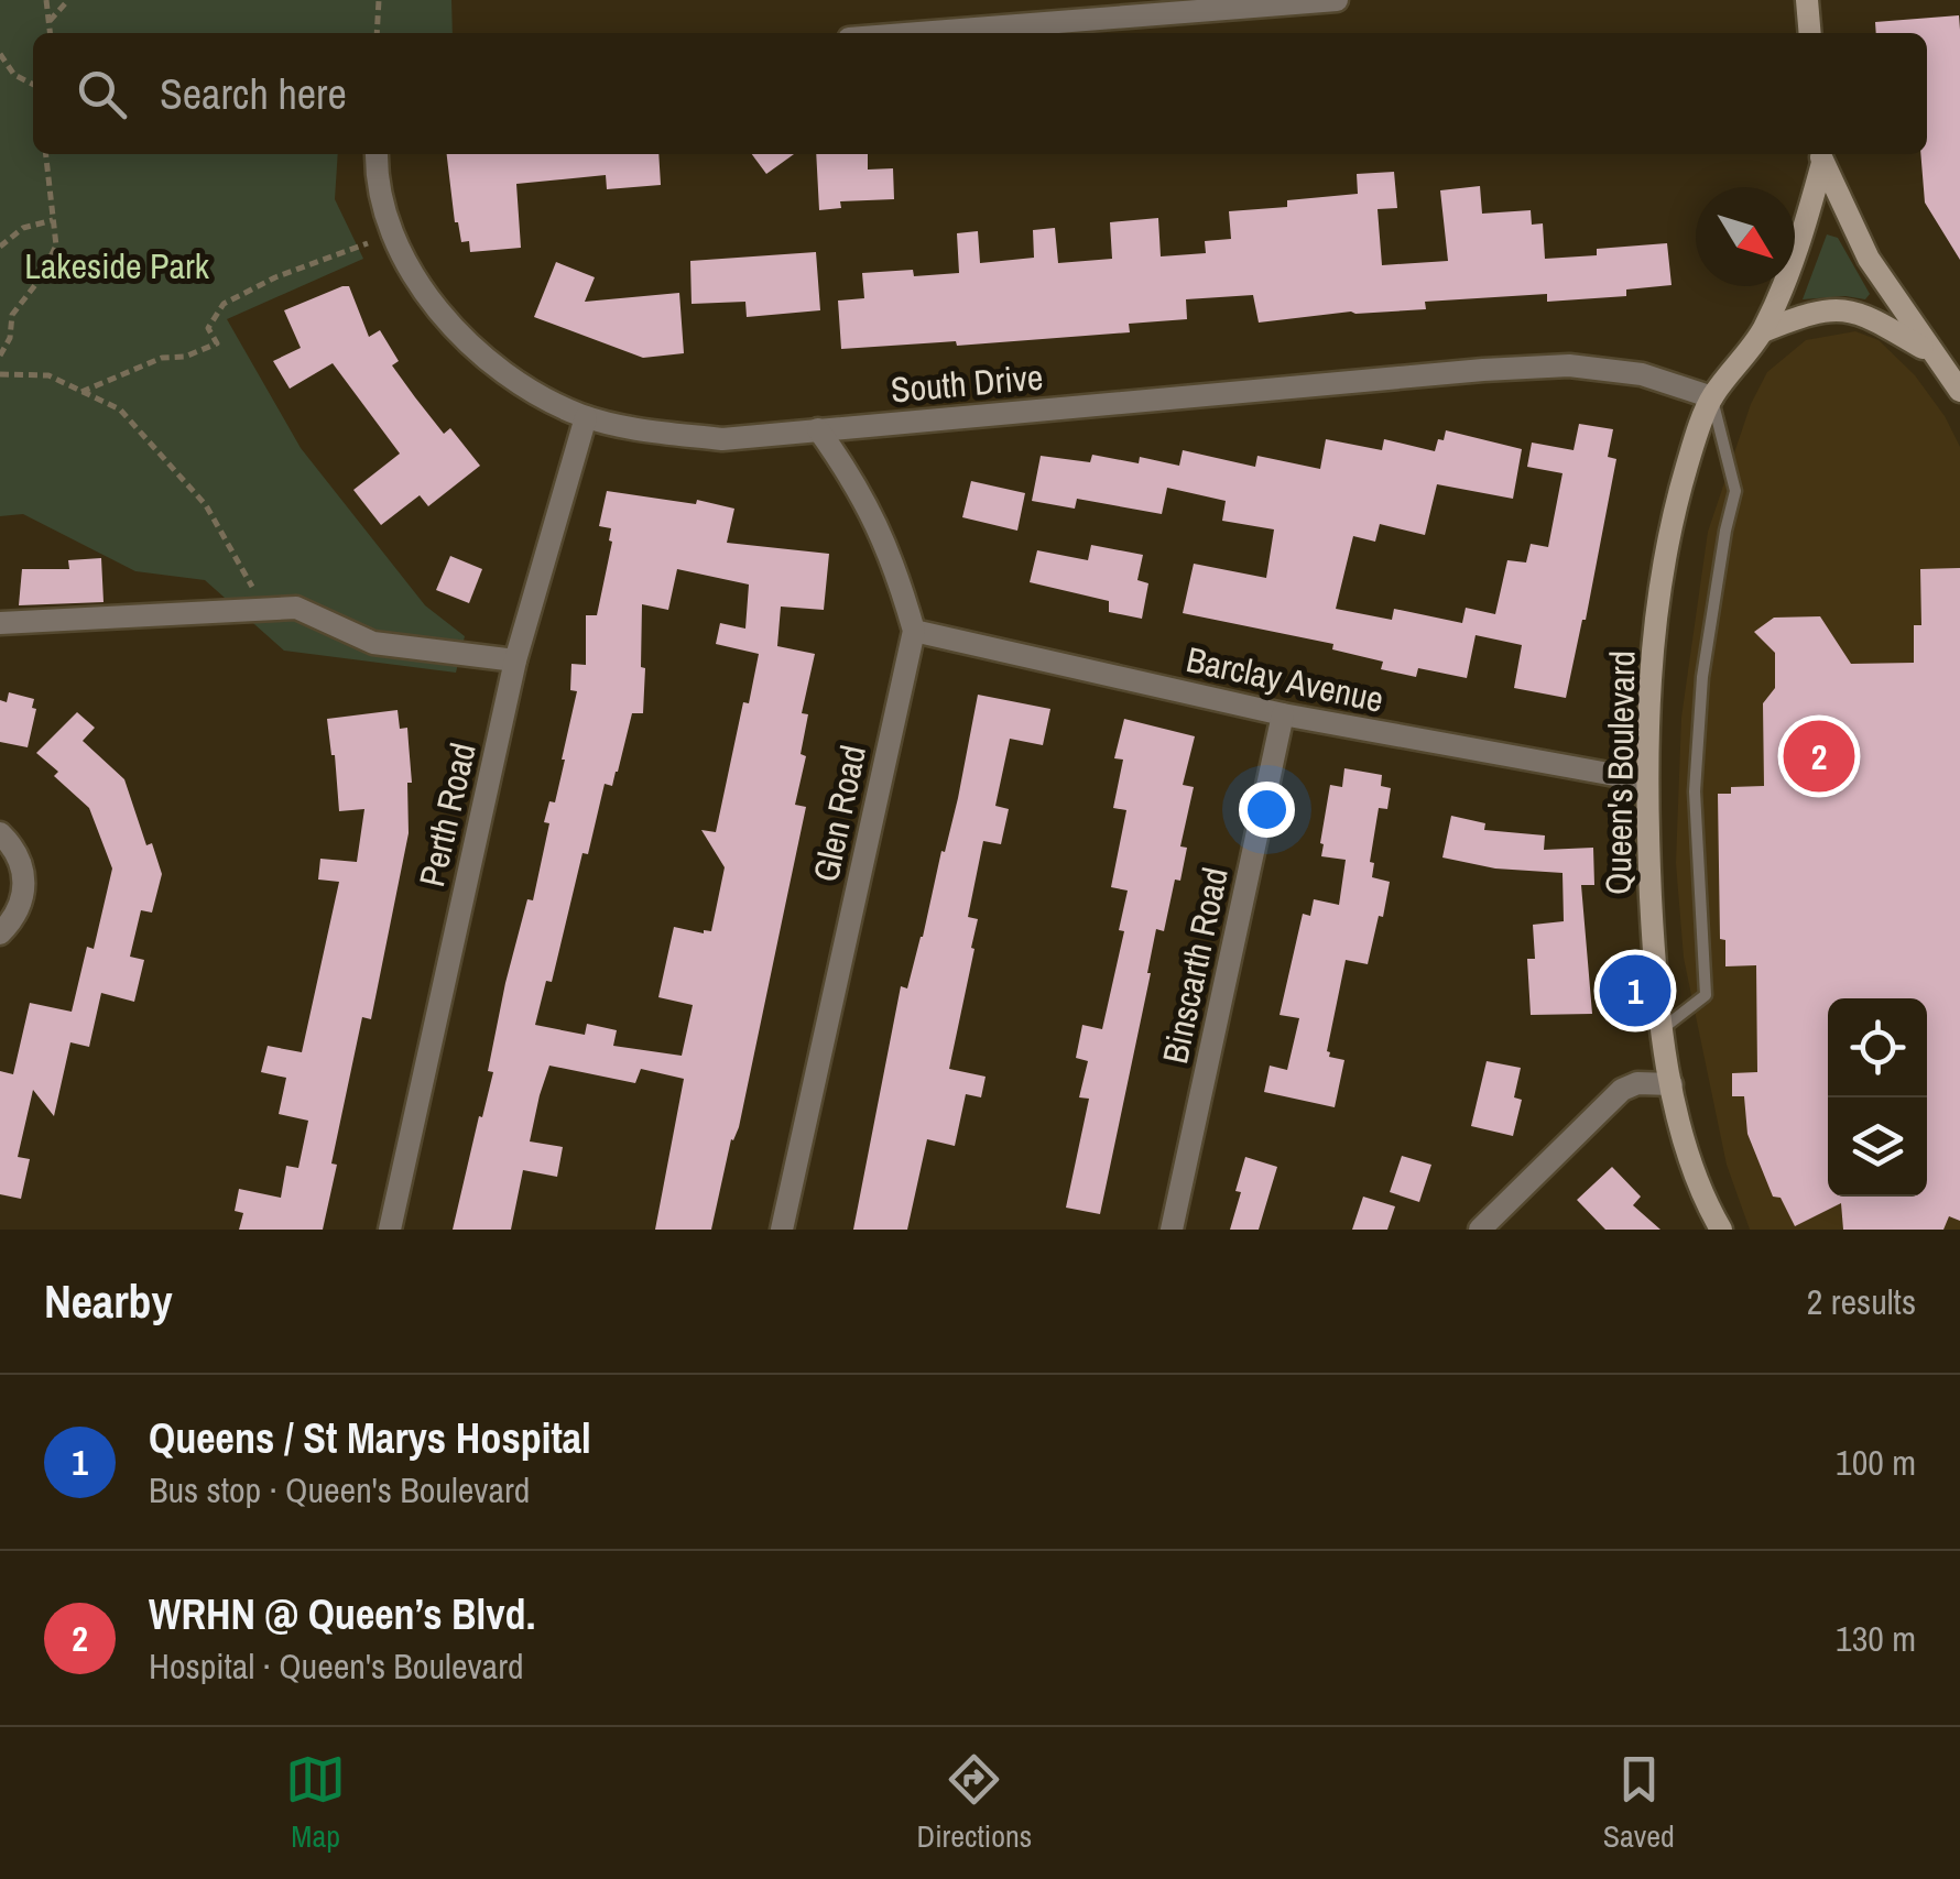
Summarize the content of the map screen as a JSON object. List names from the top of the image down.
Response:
{
  "streets": {
    "street": [
      "South Drive",
      "Barclay Avenue",
      "Queen's Boulevard",
      "Glen Road",
      "Perth Road",
      "Binscarth Road"
    ]
  },
  "crossings": [
    ["South Drive", "Queen's Boulevard"],
    ["South Drive", "Glen Road"],
    ["South Drive", "Perth Road"],
    ["Barclay Avenue", "Queen's Boulevard"],
    ["Barclay Avenue", "Glen Road"],
    ["Barclay Avenue", "Binscarth Road"]
  ],
  "parks": ["Lakeside Park"],
  "north": "bottom right",
  "page": {
    "search": "Search here",
    "pins": ["2", "1"],
    "heading": ["Nearby", "2 results"],
    "list": [
      {
        "mark": "1",
        "name": "Queens / St Marys Hospital",
        "note": "Bus stop · Queen's Boulevard",
        "value": "100 m"
      },
      {
        "mark": "2",
        "name": "WRHN @ Queen’s Blvd.",
        "note": "Hospital · Queen's Boulevard",
        "value": "130 m"
      }
    ],
    "nav": ["Map", "Directions", "Saved"]
  }
}
